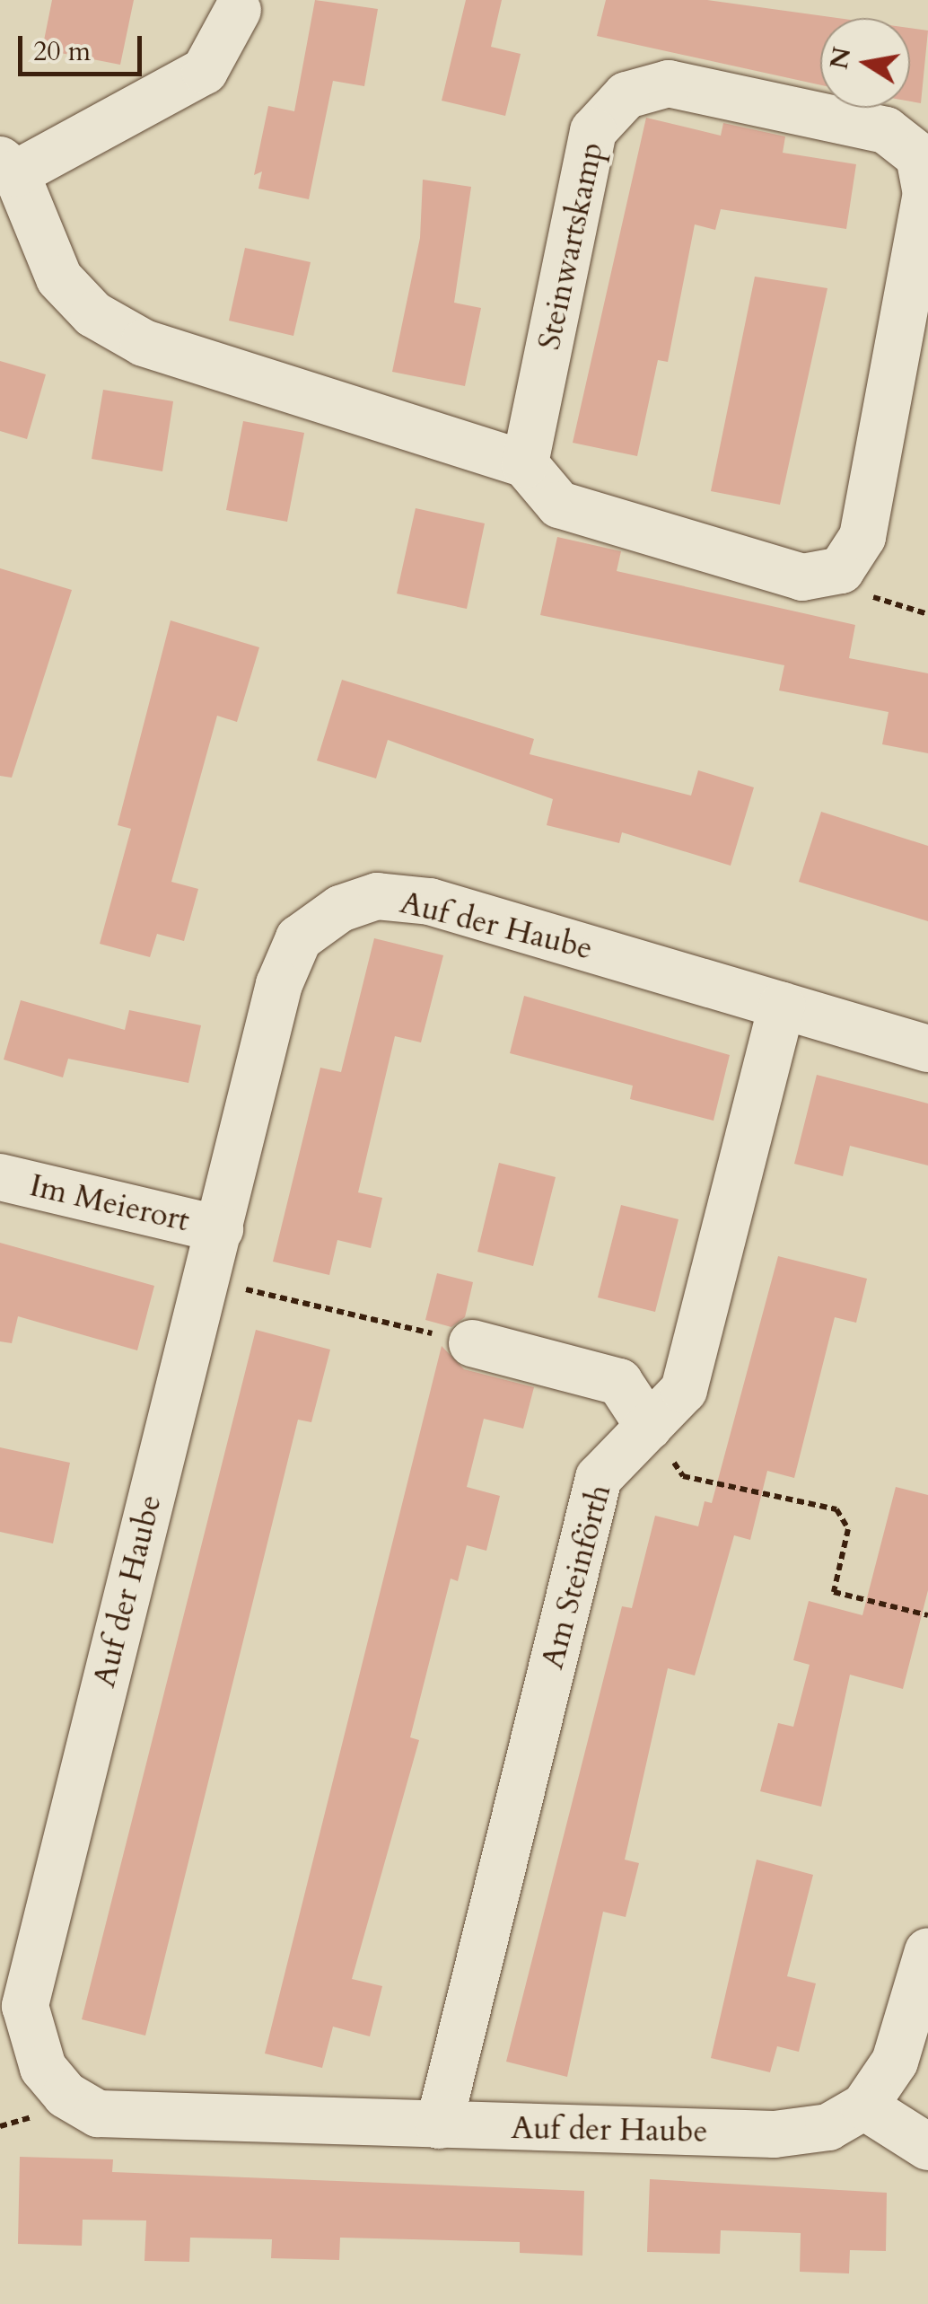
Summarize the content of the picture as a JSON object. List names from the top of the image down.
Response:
{
  "streets": {
    "street": [
      "Steinwartskamp",
      "Auf der Haube",
      "Im Meierort",
      "Am Steinförth"
    ]
  },
  "crossings": [
    ["Auf der Haube", "Im Meierort"],
    ["Auf der Haube", "Am Steinförth"]
  ],
  "scale_bar": "20 m",
  "north": "left"
}
